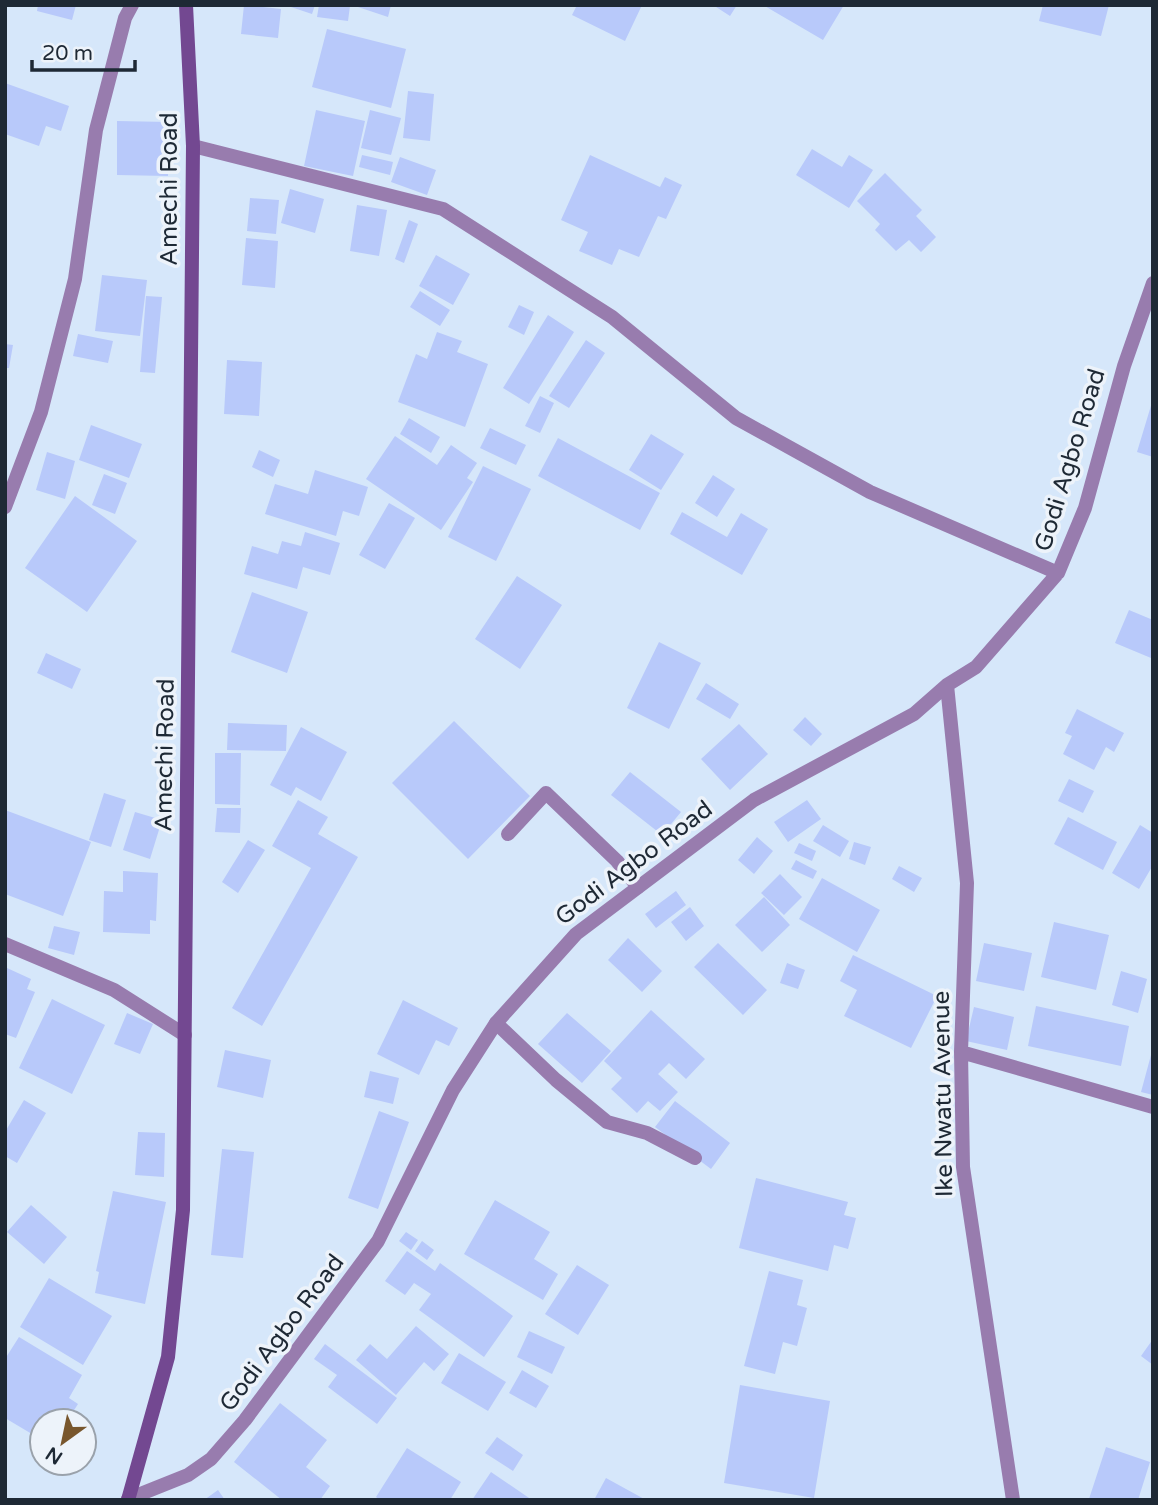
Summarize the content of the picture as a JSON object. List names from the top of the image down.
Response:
{
  "streets": {
    "main road": ["Amechi Road"],
    "street": ["Godi Agbo Road", "Ike Nwatu Avenue"]
  },
  "crossings": [
    ["Amechi Road", "Godi Agbo Road"],
    ["Godi Agbo Road", "Ike Nwatu Avenue"]
  ],
  "scale_bar": "20 m",
  "north": "bottom left"
}
